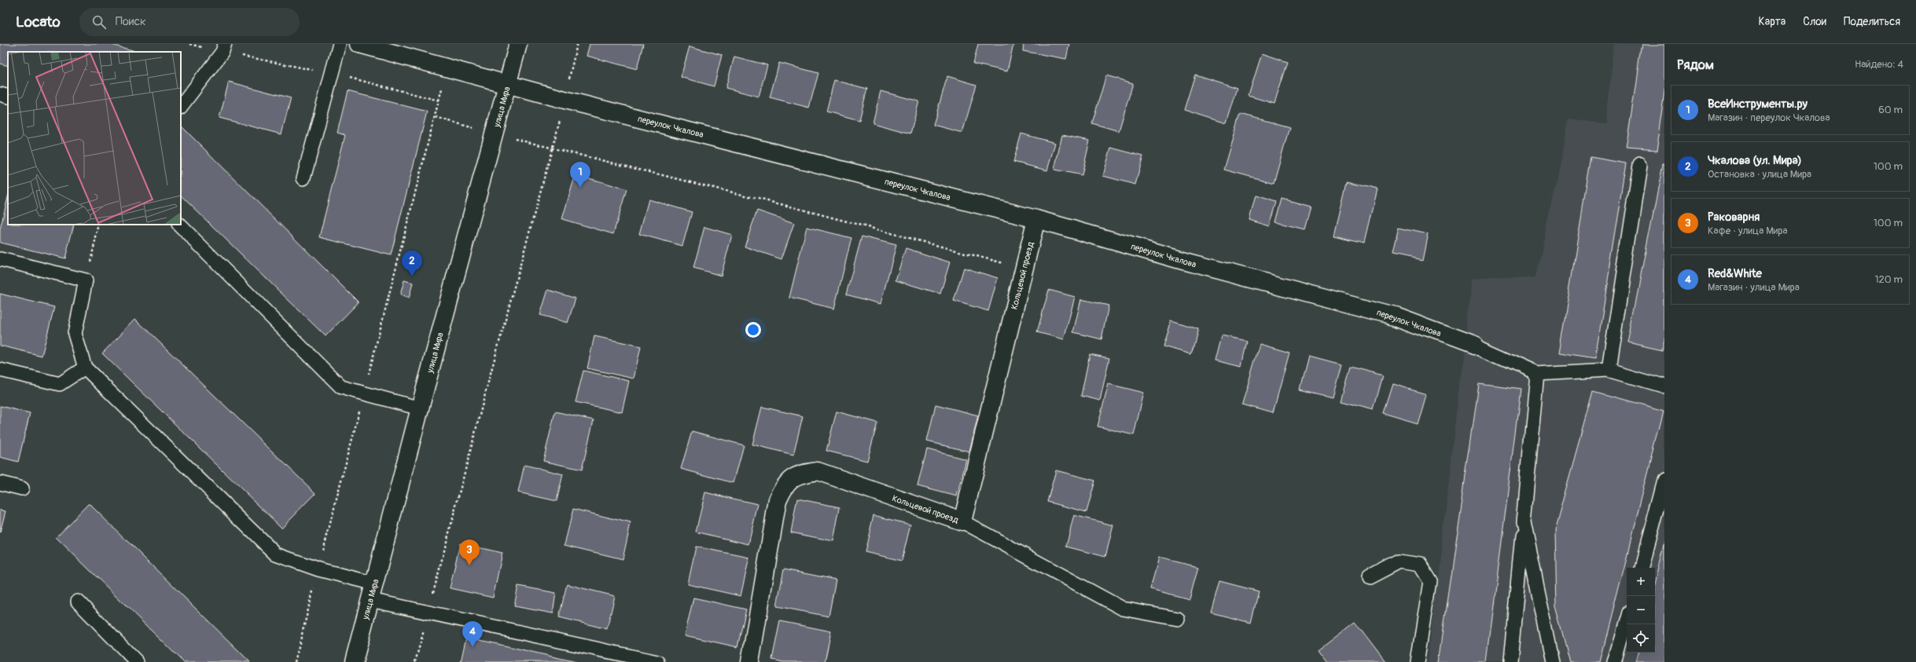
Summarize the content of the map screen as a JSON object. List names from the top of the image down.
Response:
{
  "streets": {
    "street": ["улица Мира", "переулок Чкалова", "Кольцевой проезд"]
  },
  "crossings": [
    ["улица Мира", "переулок Чкалова"],
    ["переулок Чкалова", "Кольцевой проезд"]
  ],
  "page": {
    "header": "Locato",
    "search": "Поиск",
    "nav": ["Карта", "Слои", "Поделиться"],
    "heading": ["Рядом", "Найдено: 4"],
    "list": [
      {
        "mark": "1",
        "name": "ВсеИнструменты.ру",
        "note": "Магазин · переулок Чкалова",
        "value": "60 m"
      },
      {
        "mark": "2",
        "name": "Чкалова (ул. Мира)",
        "note": "Остановка · улица Мира",
        "value": "100 m"
      },
      {
        "mark": "3",
        "name": "Раковарня",
        "note": "Кафе · улица Мира",
        "value": "100 m"
      },
      {
        "mark": "4",
        "name": "Red&White",
        "note": "Магазин · улица Мира",
        "value": "120 m"
      }
    ],
    "pins": [
      "1",
      "2",
      "3",
      "4"
    ],
    "map_buttons": ["+", "−"]
  }
}
